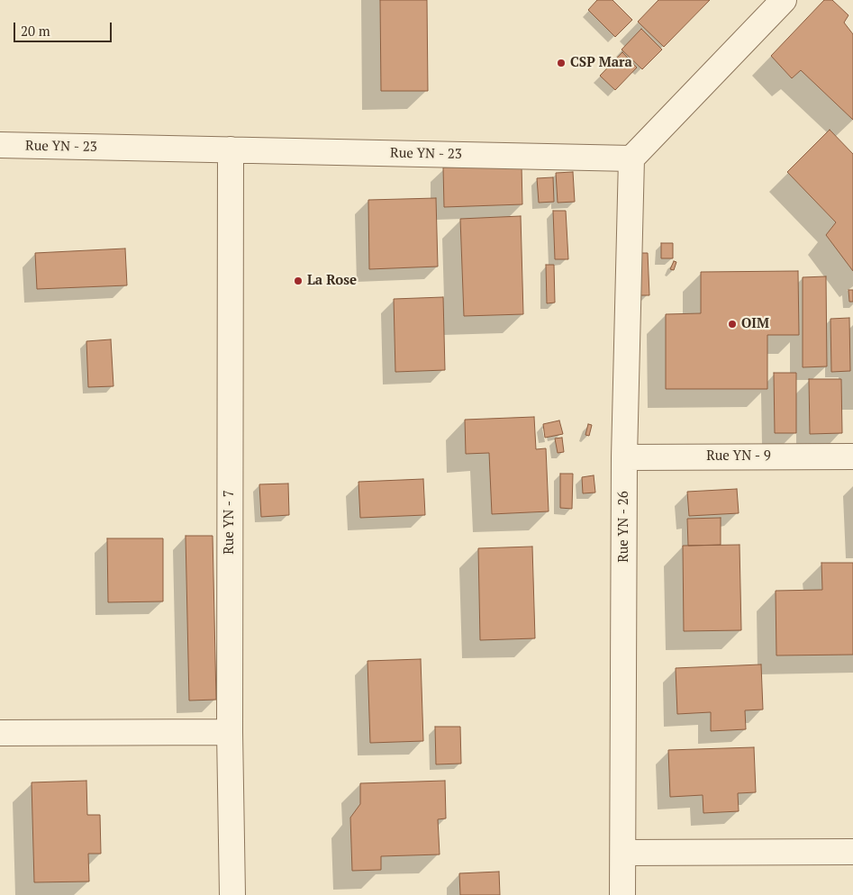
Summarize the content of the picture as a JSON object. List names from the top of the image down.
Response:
{
  "streets": {
    "street": [
      "Rue YN - 23",
      "Rue YN - 9",
      "Rue YN - 7",
      "Rue YN - 26"
    ]
  },
  "crossings": [
    ["Rue YN - 23", "Rue YN - 7"],
    ["Rue YN - 23", "Rue YN - 26"],
    ["Rue YN - 9", "Rue YN - 26"]
  ],
  "places": ["CSP Mara", "La Rose", "OIM"],
  "scale_bar": "20 m"
}
